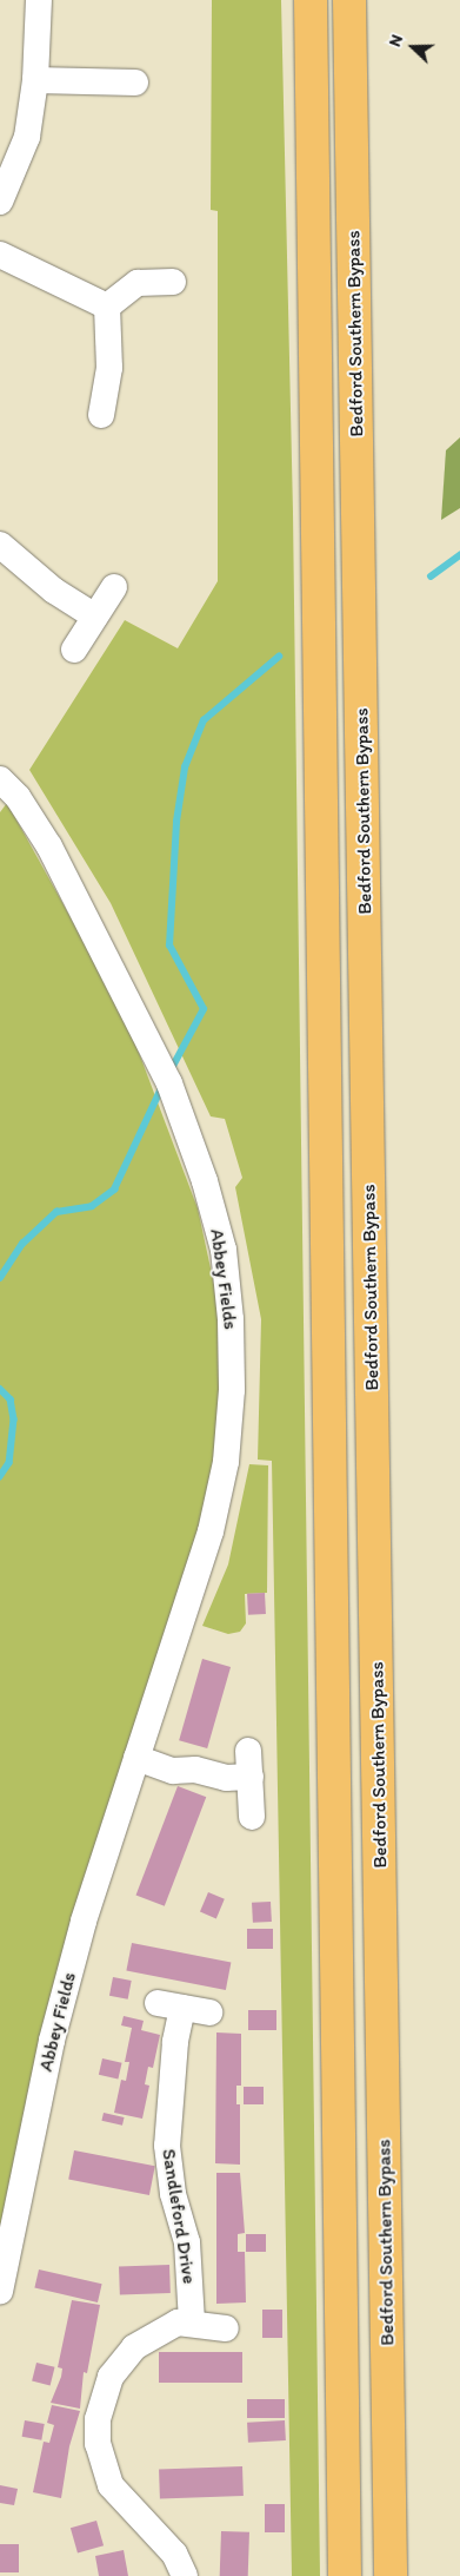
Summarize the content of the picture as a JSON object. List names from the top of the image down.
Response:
{
  "streets": {
    "highway": ["Bedford Southern Bypass"],
    "street": ["Abbey Fields", "Sandleford Drive"]
  },
  "north": "left"
}
